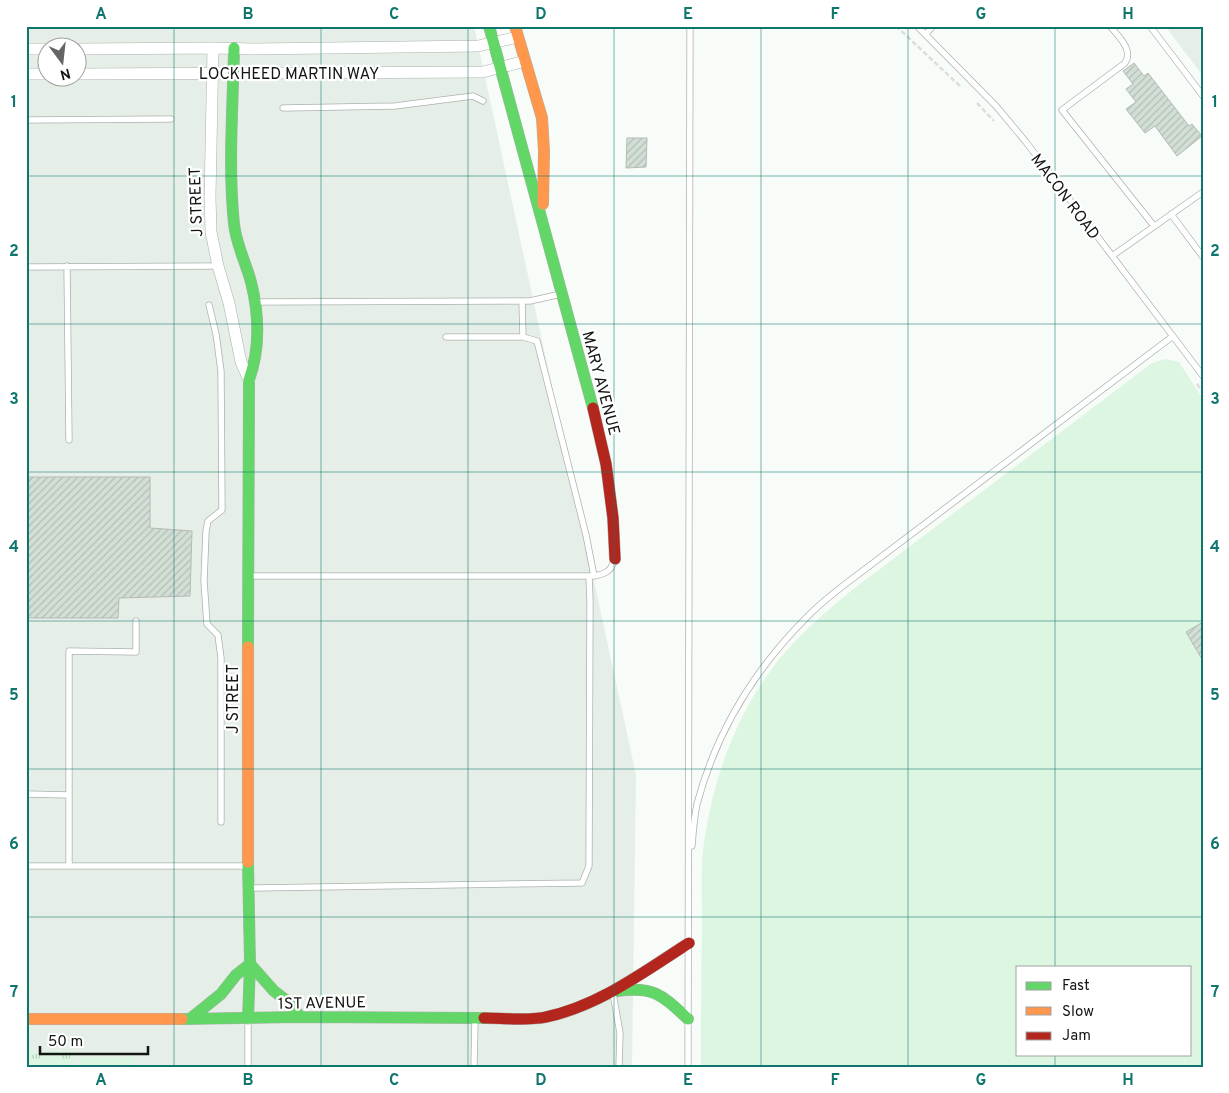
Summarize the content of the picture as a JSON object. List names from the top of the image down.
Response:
{
  "streets": {
    "street": [
      "LOCKHEED MARTIN WAY",
      "J STREET",
      "MARY AVENUE",
      "1ST AVENUE"
    ],
    "lane": ["MACON ROAD"]
  },
  "crossings": [
    ["LOCKHEED MARTIN WAY", "J STREET"],
    ["LOCKHEED MARTIN WAY", "MARY AVENUE"],
    ["J STREET", "1ST AVENUE"]
  ],
  "legend": ["Fast", "Slow", "Jam"],
  "scale_bar": "50 m",
  "north": "bottom",
  "grid": {
    "columns": [
      "A",
      "B",
      "C",
      "D",
      "E",
      "F",
      "G",
      "H"
    ],
    "rows": [
      "1",
      "2",
      "3",
      "4",
      "5",
      "6",
      "7"
    ]
  }
}
